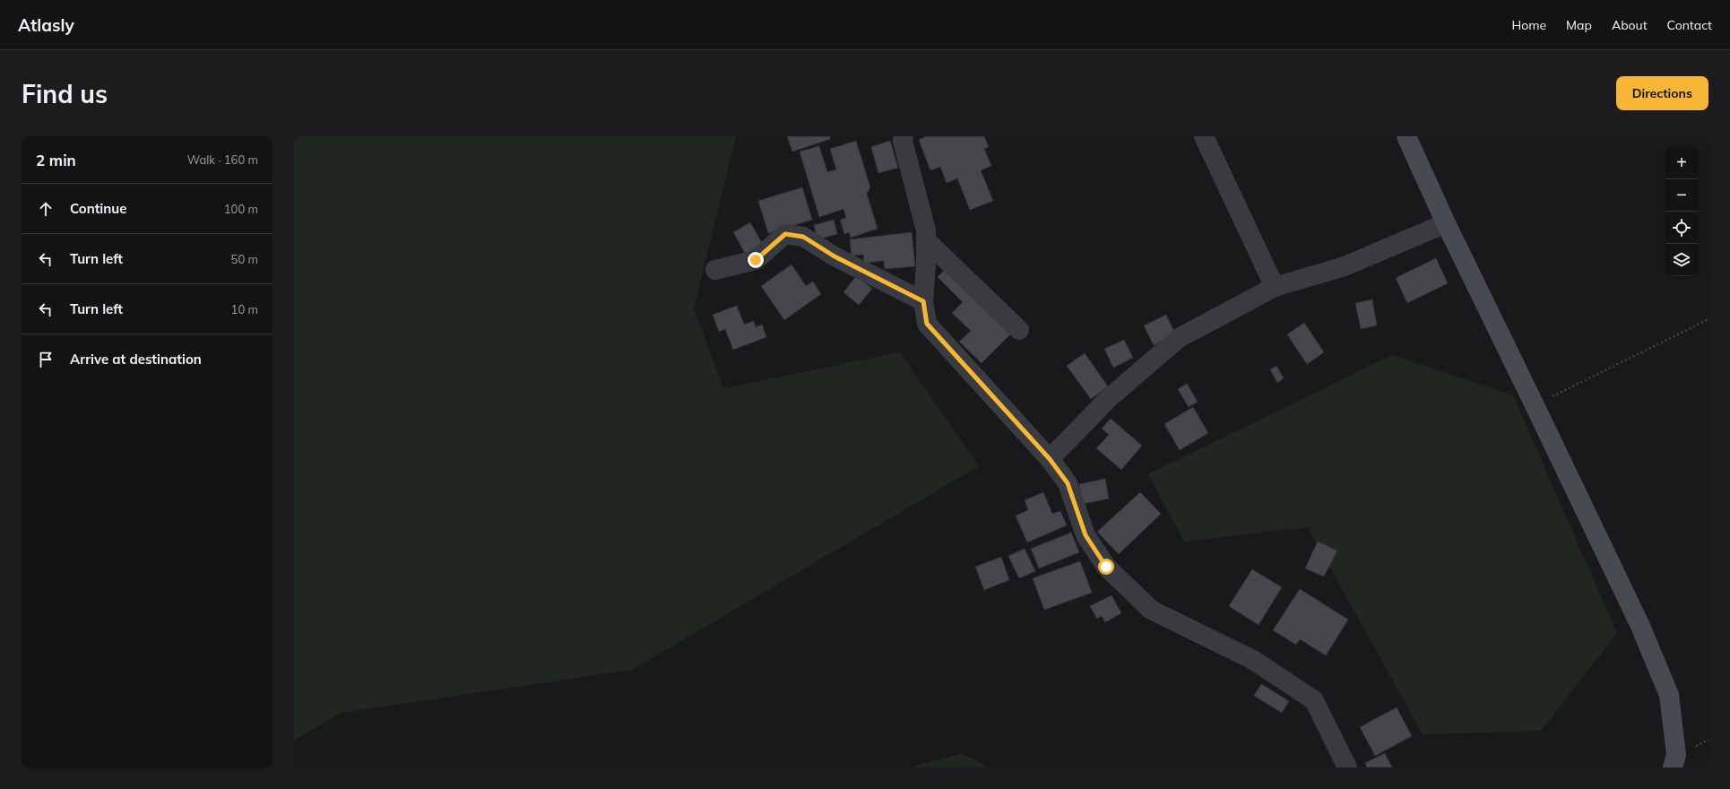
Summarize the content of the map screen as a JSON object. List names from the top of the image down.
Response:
{
  "page": {
    "header": "Atlasly",
    "nav": [
      "Home",
      "Map",
      "About",
      "Contact"
    ],
    "buttons": "Directions",
    "title": "Find us",
    "heading": ["2 min", "Walk · 160 m"],
    "map_buttons": ["+", "−"],
    "list": [
      ["Continue", "100 m"],
      ["Turn left", "50 m"],
      ["Turn left", "10 m"],
      "Arrive at destination"
    ]
  }
}
